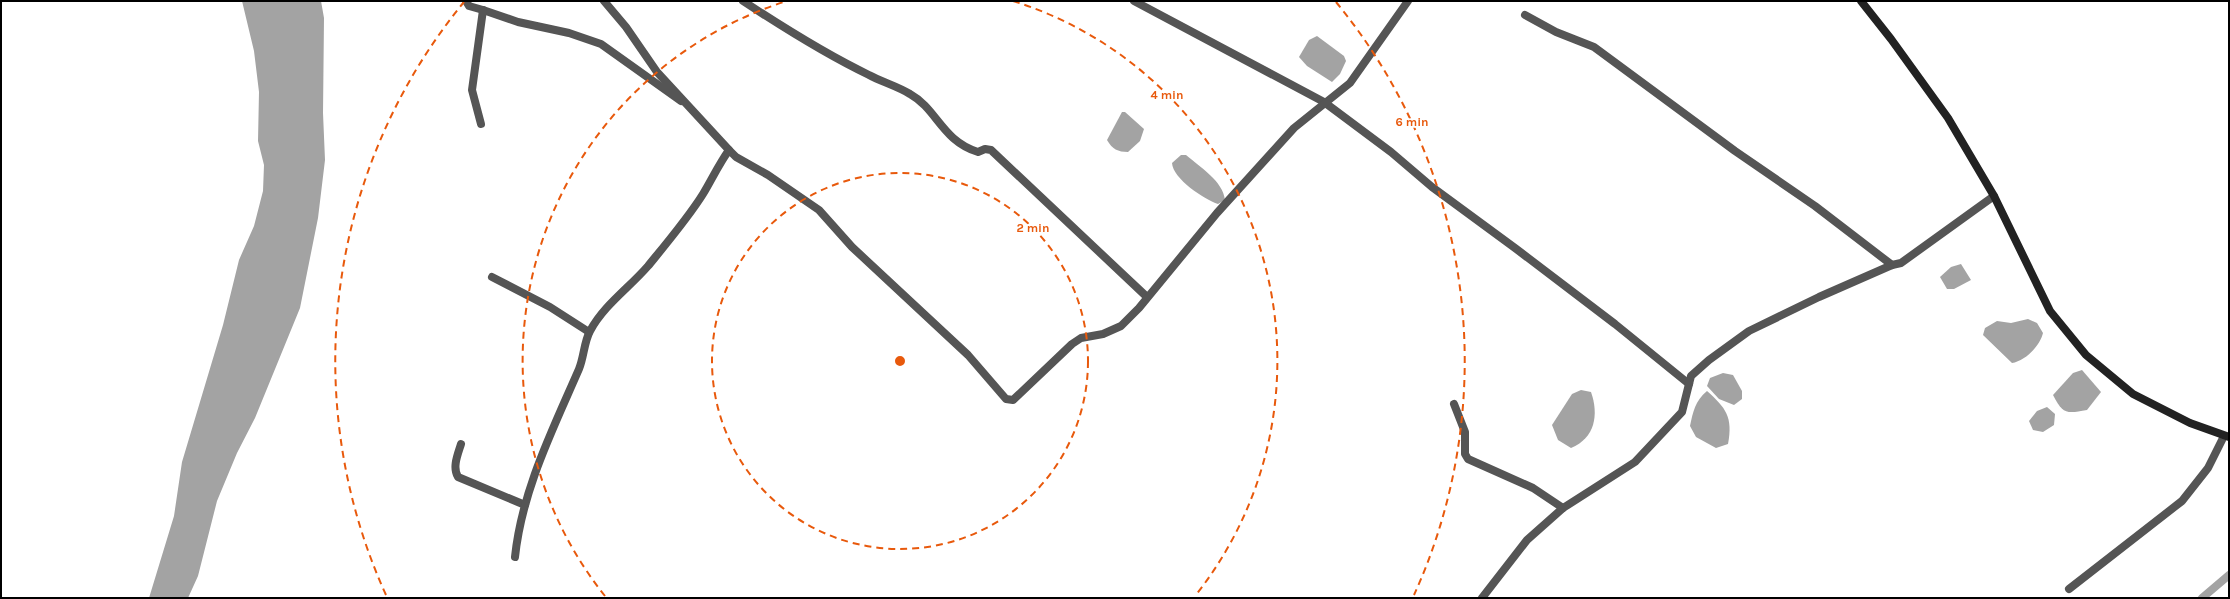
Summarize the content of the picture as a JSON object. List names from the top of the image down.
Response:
{
  "rings": ["4 min", "6 min", "2 min"]
}
